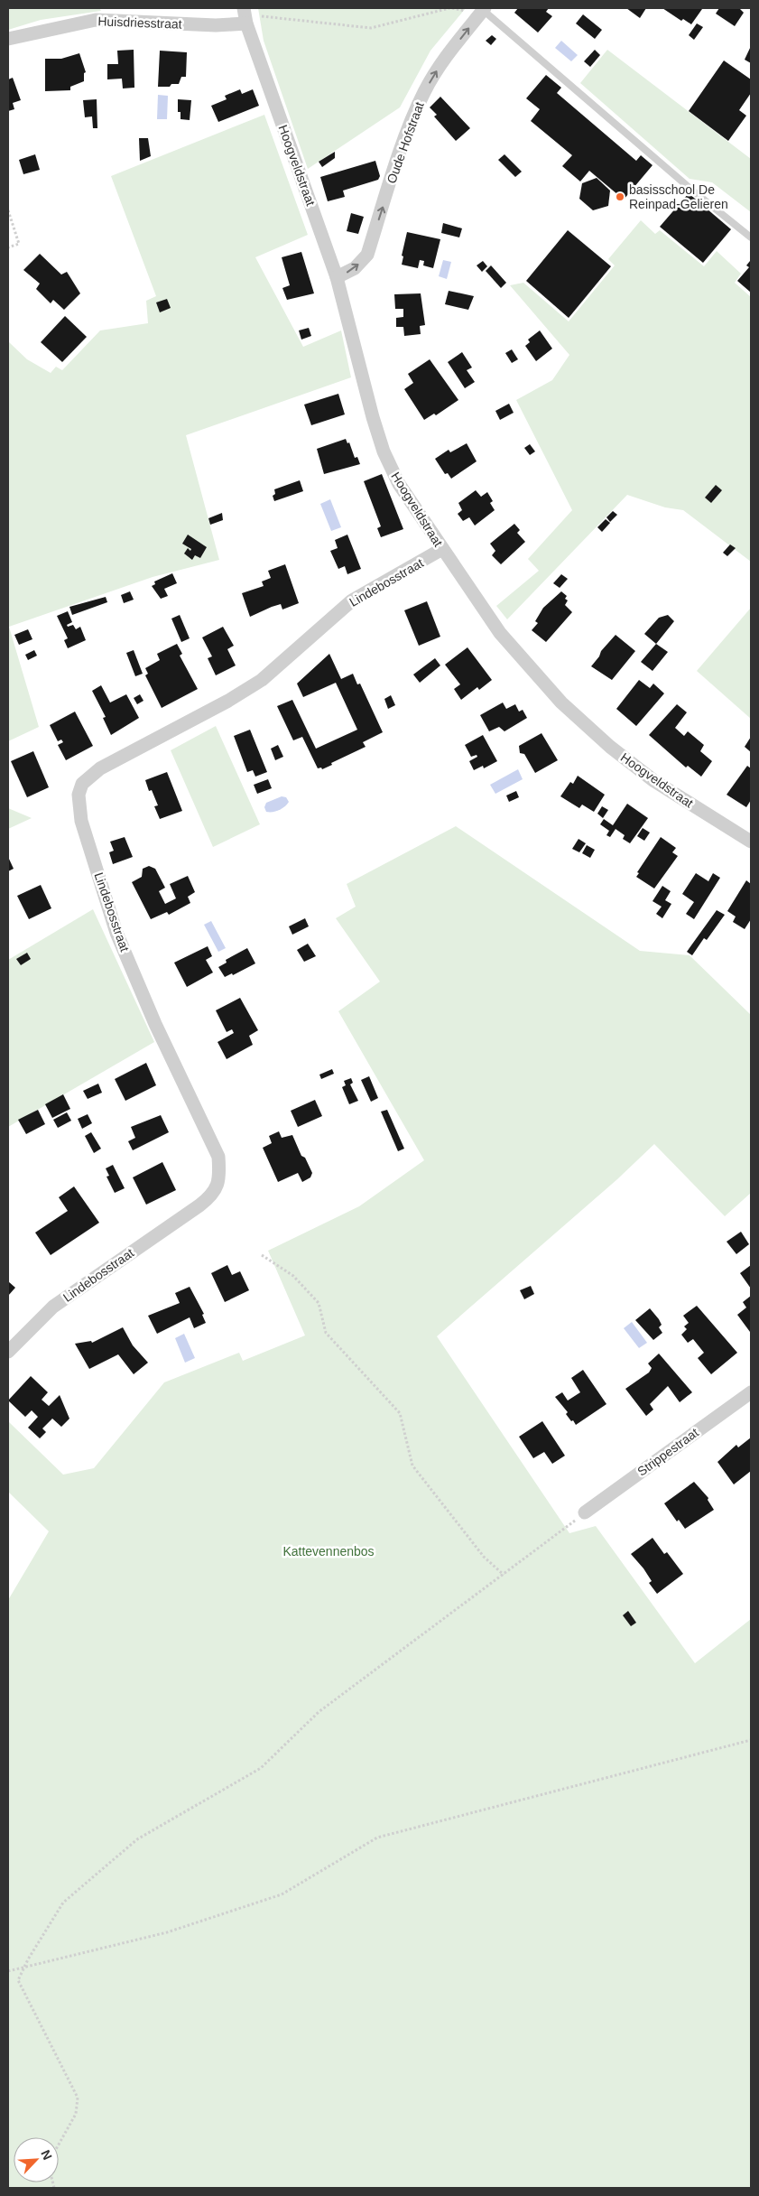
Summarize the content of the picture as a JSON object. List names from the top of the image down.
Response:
{
  "streets": {
    "street": [
      "Huisdriesstraat",
      "Oude Hofstraat",
      "Hoogveldstraat",
      "Lindebosstraat",
      "Strippestraat"
    ]
  },
  "crossings": [
    ["Huisdriesstraat", "Hoogveldstraat"],
    ["Oude Hofstraat", "Hoogveldstraat"],
    ["Hoogveldstraat", "Lindebosstraat"]
  ],
  "one_way": ["Oude Hofstraat"],
  "parks": ["Kattevennenbos"],
  "places": ["basisschool De Reinpad-Gelieren"],
  "north": "top right"
}
